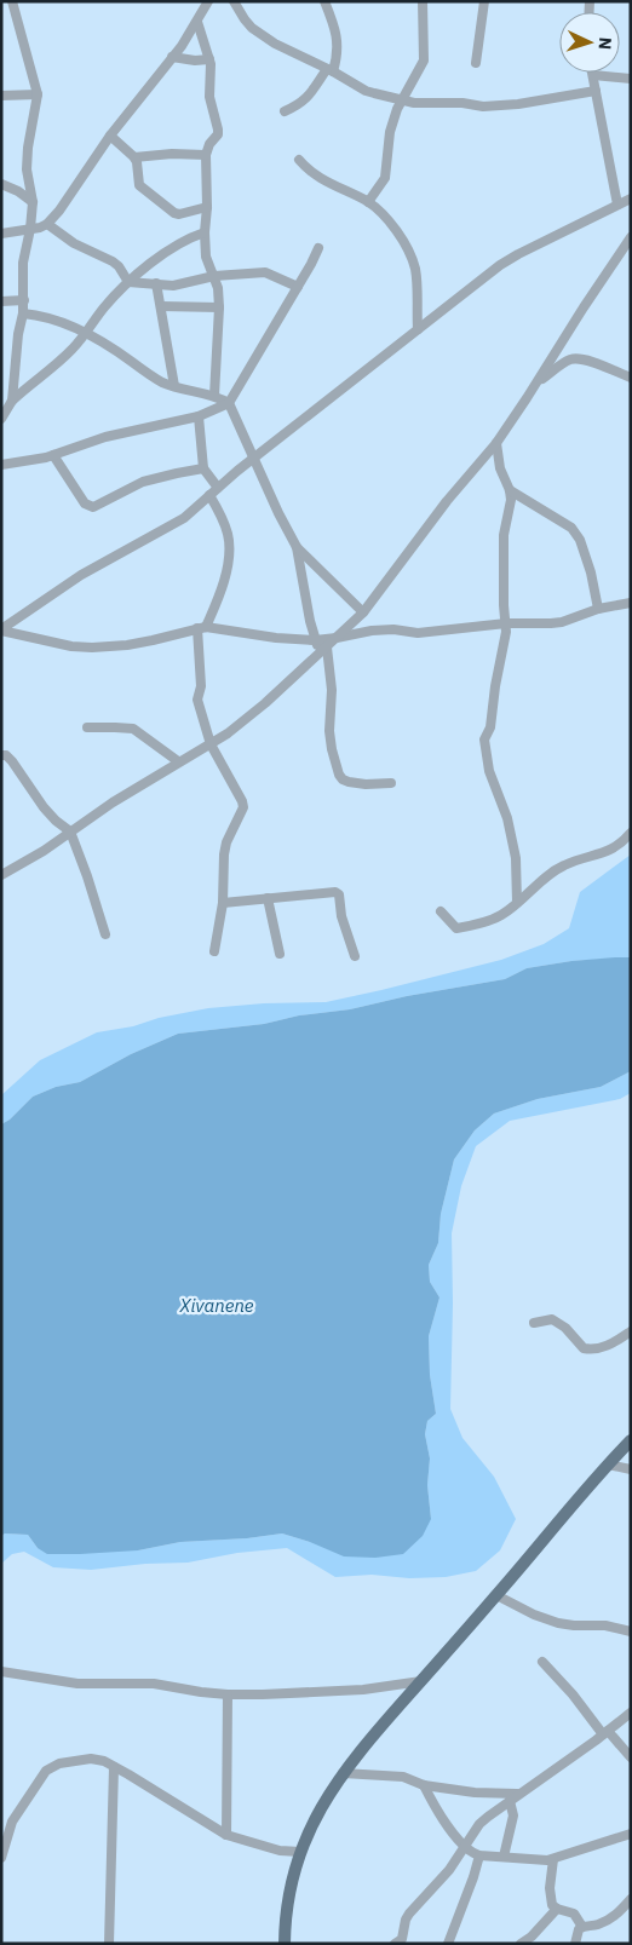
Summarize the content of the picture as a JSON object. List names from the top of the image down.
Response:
{
  "water": ["Xivanene"],
  "north": "right"
}
